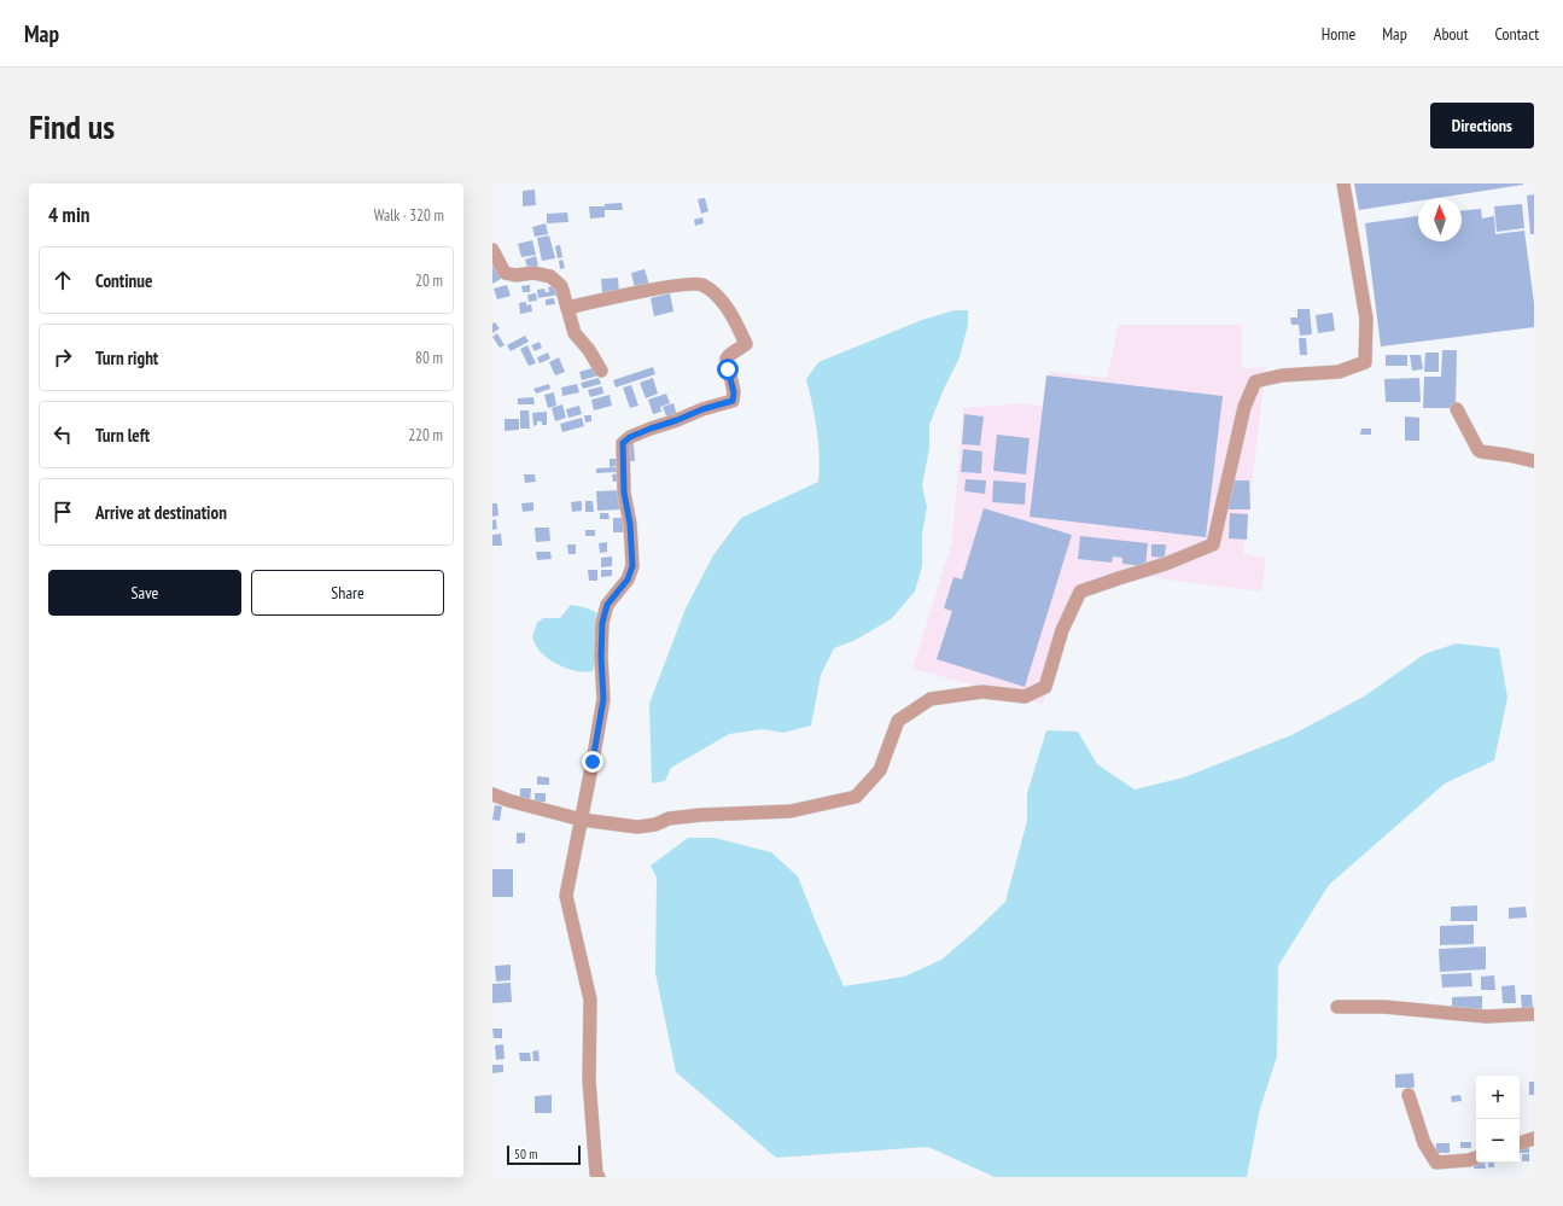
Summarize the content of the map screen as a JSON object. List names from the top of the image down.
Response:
{
  "scale_bar": "50 m",
  "north": "top",
  "page": {
    "header": "Map",
    "nav": [
      "Home",
      "Map",
      "About",
      "Contact"
    ],
    "buttons": [
      "Directions",
      ["Save", "Share"]
    ],
    "title": "Find us",
    "heading": ["4 min", "Walk · 320 m"],
    "list": [
      ["Continue", "20 m"],
      ["Turn right", "80 m"],
      ["Turn left", "220 m"],
      "Arrive at destination"
    ],
    "map_buttons": ["+", "−"],
    "scale": "50 m"
  }
}
